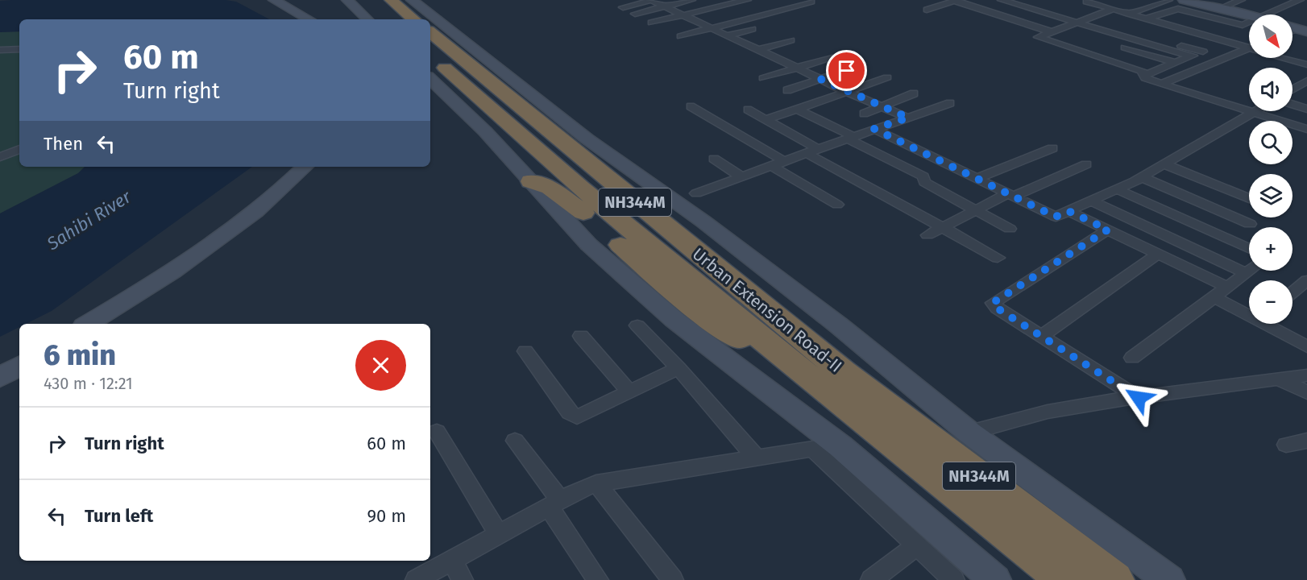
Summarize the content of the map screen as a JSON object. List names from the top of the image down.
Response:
{
  "streets": {
    "highway": ["NH344M", "Urban Extension Road-II"]
  },
  "water": ["Sahibi River"],
  "north": "bottom right",
  "page": {
    "map_buttons": ["+", "−"],
    "turn": ["60 m", "Turn right"],
    "then": "Then",
    "heading": ["6 min", "430 m · 12:21"],
    "list": [
      {
        "name": "Turn right",
        "value": "60 m"
      },
      {
        "name": "Turn left",
        "value": "90 m"
      }
    ]
  }
}
